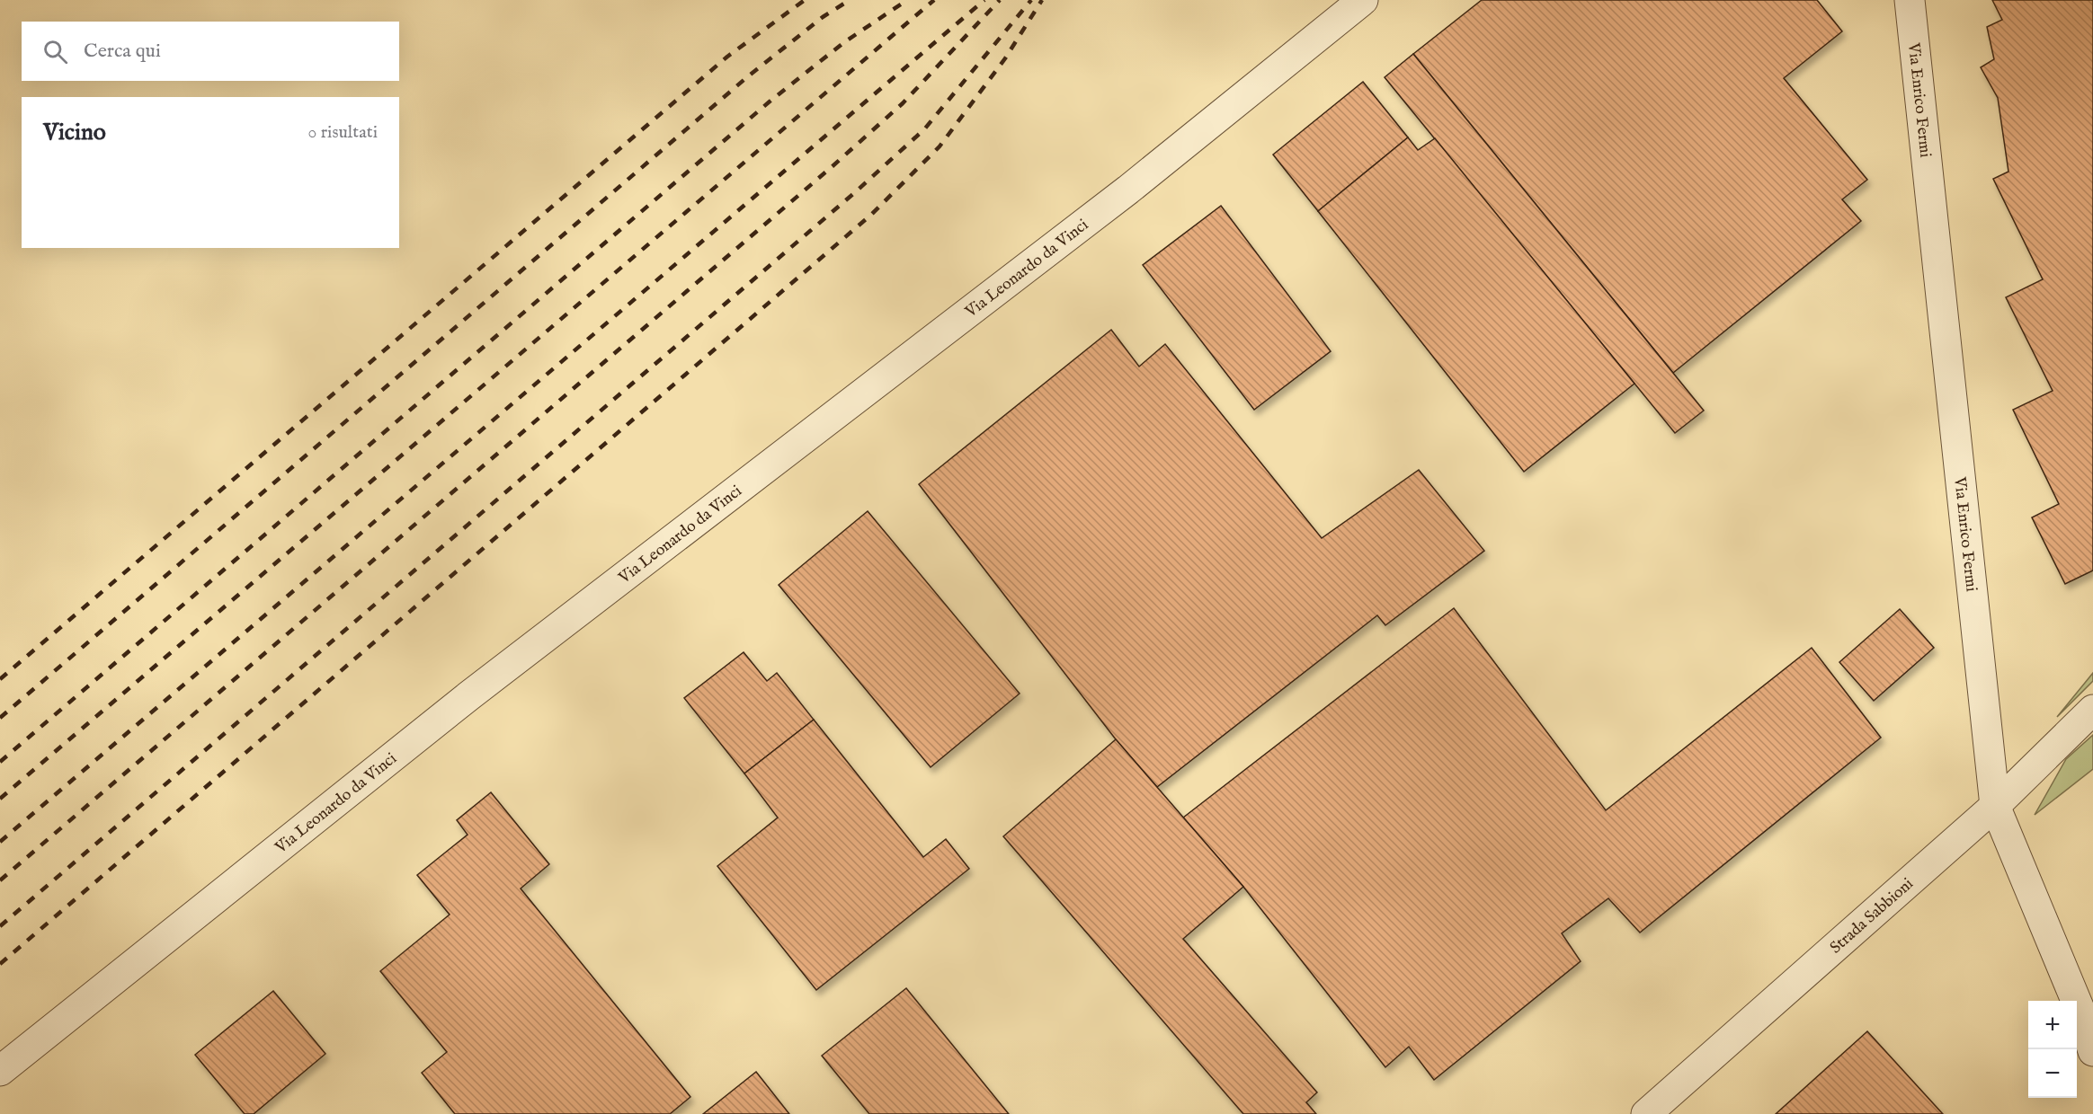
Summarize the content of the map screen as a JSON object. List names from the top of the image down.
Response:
{
  "streets": {
    "street": ["Via Enrico Fermi", "Via Leonardo da Vinci", "Strada Sabbioni"]
  },
  "crossings": [
    ["Via Enrico Fermi", "Strada Sabbioni"]
  ],
  "page": {
    "search": "Cerca qui",
    "heading": ["Vicino", "0 risultati"],
    "map_buttons": ["+", "−"]
  }
}
